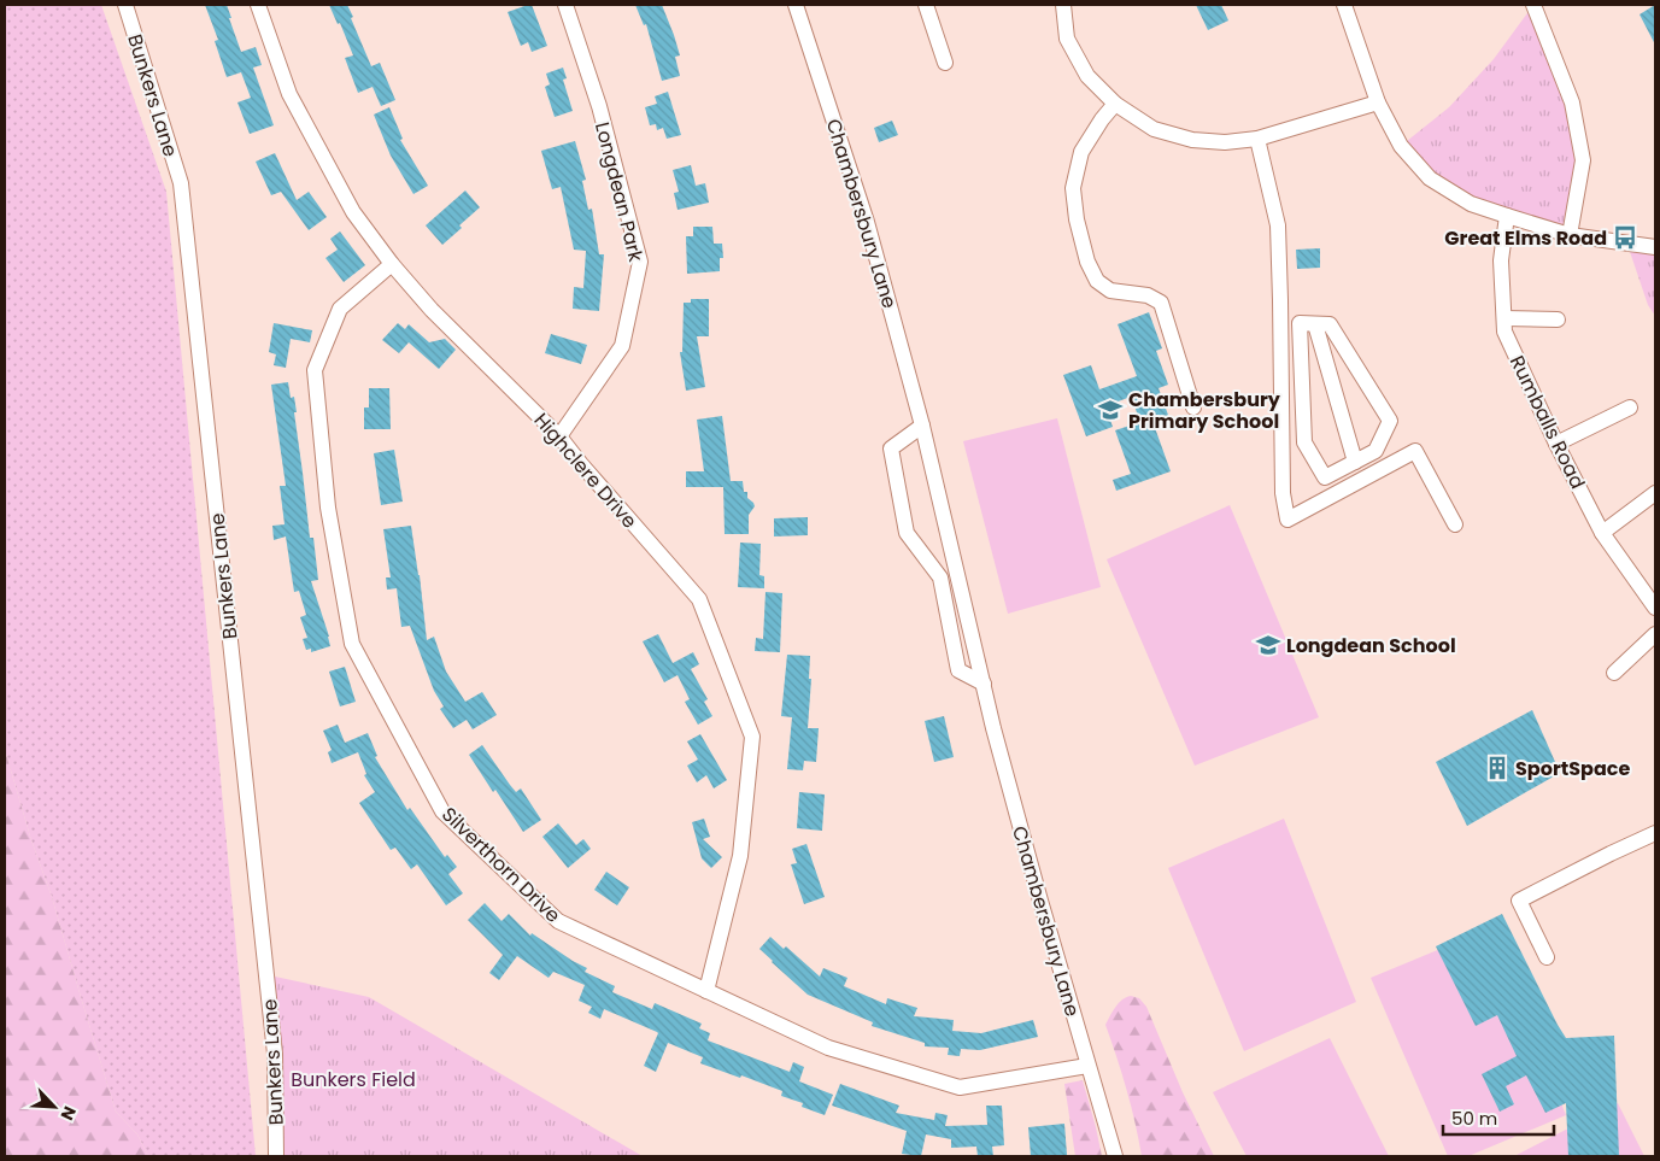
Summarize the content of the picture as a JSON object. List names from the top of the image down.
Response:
{
  "streets": {
    "street": [
      "Bunkers Lane",
      "Longdean Park",
      "Chambersbury Lane",
      "Rumballs Road",
      "Highclere Drive",
      "Silverthorn Drive"
    ]
  },
  "crossings": [
    ["Longdean Park", "Highclere Drive"],
    ["Chambersbury Lane", "Silverthorn Drive"],
    ["Highclere Drive", "Silverthorn Drive"]
  ],
  "parks": ["Bunkers Field"],
  "places": {
    "bus stop": ["Great Elms Road"],
    "school or university": ["Chambersbury Primary School", "Longdean School"],
    "building": ["SportSpace"]
  },
  "scale_bar": "50 m",
  "north": "bottom right"
}
